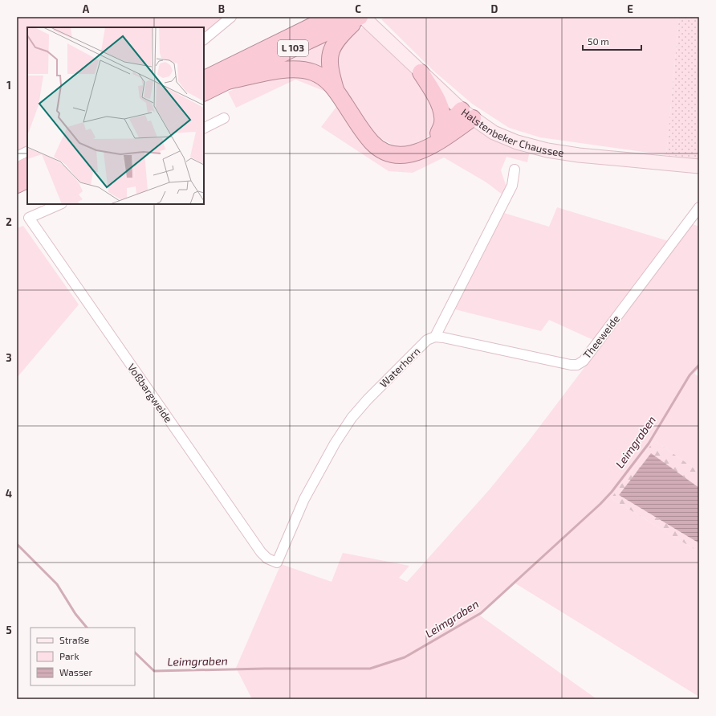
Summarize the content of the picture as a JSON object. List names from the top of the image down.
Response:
{
  "streets": {
    "highway": ["L 103"],
    "main road": ["Halstenbeker Chaussee"],
    "street": ["Theeweide", "Waterhorn", "Voßbargweide"]
  },
  "crossings": [
    ["L 103", "Halstenbeker Chaussee"],
    ["Theeweide", "Waterhorn"],
    ["Waterhorn", "Voßbargweide"]
  ],
  "water": ["Leimgraben"],
  "legend": ["Straße", "Park", "Wasser"],
  "scale_bar": "50 m",
  "grid": {
    "columns": [
      "A",
      "B",
      "C",
      "D",
      "E"
    ],
    "rows": [
      "1",
      "2",
      "3",
      "4",
      "5"
    ]
  }
}
